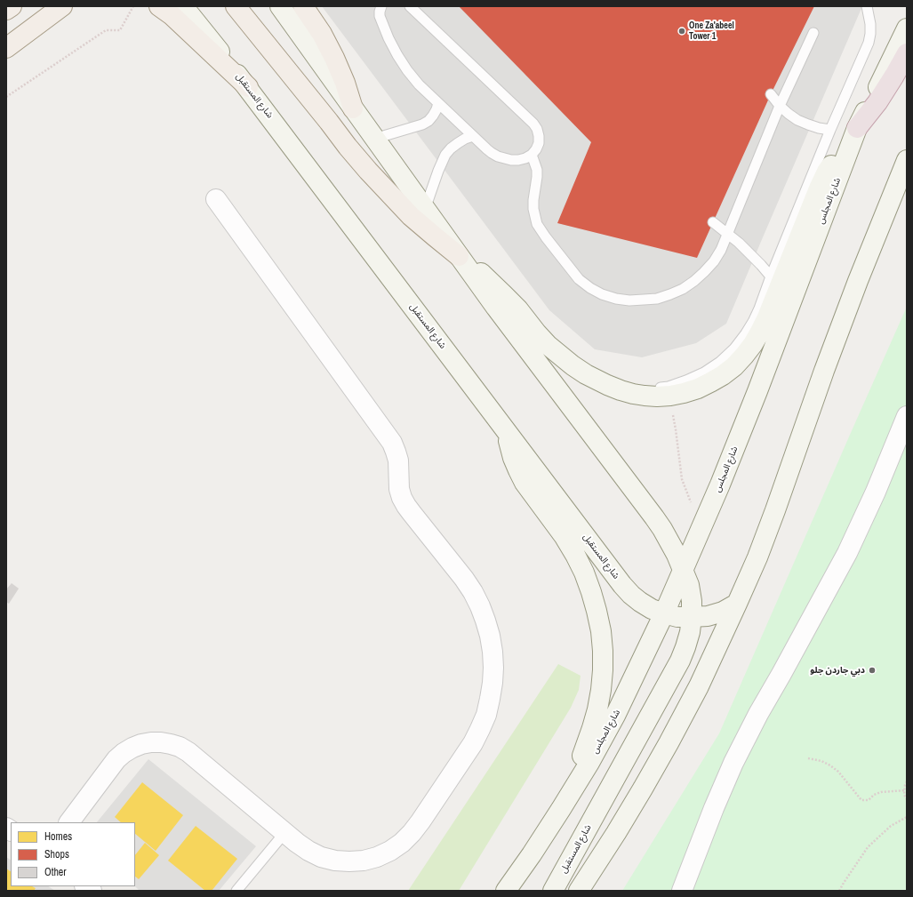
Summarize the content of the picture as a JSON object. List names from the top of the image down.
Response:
{
  "streets": {
    "main road": ["شارع المستقبل", "شارع المجلس"]
  },
  "crossings": [
    ["شارع المستقبل", "شارع المجلس"]
  ],
  "places": ["One Za'abeel Tower 1", "دبي جاردن جلو"],
  "legend": ["Homes", "Shops", "Other"]
}
